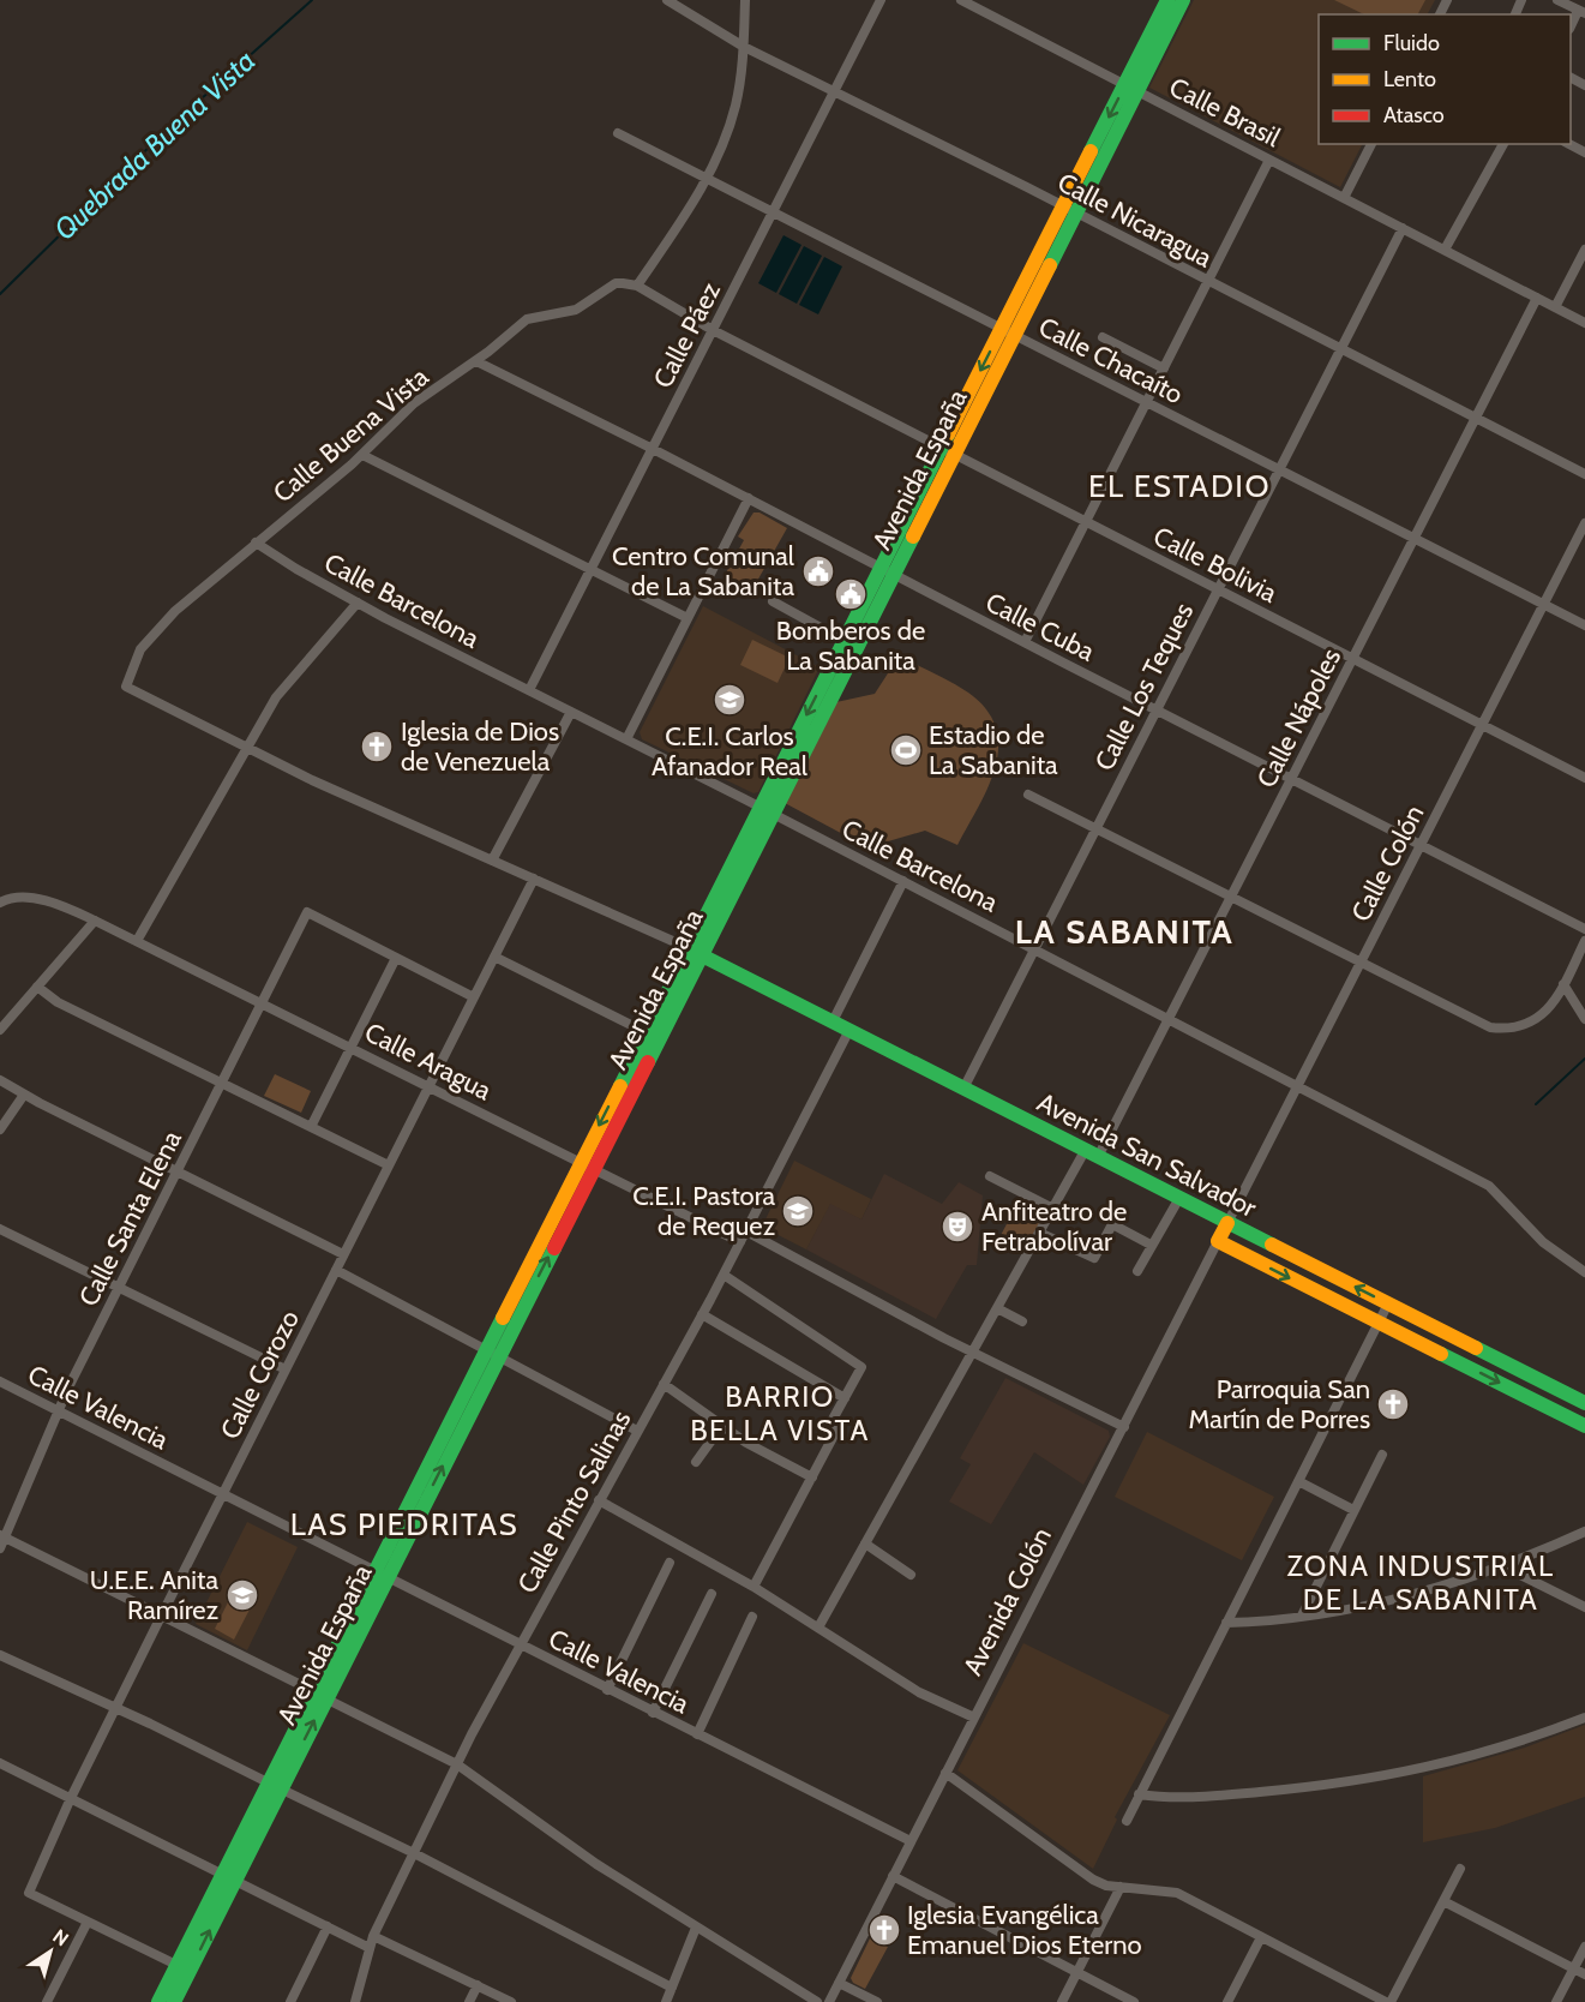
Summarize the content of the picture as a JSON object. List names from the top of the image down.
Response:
{
  "streets": {
    "main road": ["Avenida España", "Avenida San Salvador", "Avenida Colón"],
    "street": [
      "Calle Brasil",
      "Calle Nicaragua",
      "Calle Páez",
      "Calle Chacaíto",
      "Calle Buena Vista",
      "Calle Bolivia",
      "Calle Barcelona",
      "Calle Cuba",
      "Calle Los Teques",
      "Calle Nápoles",
      "Calle Colón",
      "Calle Aragua",
      "Calle Santa Elena",
      "Calle Corozo",
      "Calle Valencia",
      "Calle Pinto Salinas"
    ]
  },
  "crossings": [
    ["Calle Brasil", "Avenida España"],
    ["Calle Brasil", "Calle Los Teques"],
    ["Calle Brasil", "Calle Nápoles"],
    ["Calle Nicaragua", "Calle Páez"],
    ["Calle Nicaragua", "Avenida España"],
    ["Calle Nicaragua", "Calle Los Teques"],
    ["Calle Nicaragua", "Calle Nápoles"],
    ["Calle Páez", "Calle Chacaíto"],
    ["Calle Páez", "Calle Bolivia"],
    ["Calle Páez", "Calle Barcelona"],
    ["Calle Páez", "Calle Cuba"],
    ["Calle Chacaíto", "Avenida España"],
    ["Calle Chacaíto", "Calle Los Teques"],
    ["Calle Chacaíto", "Calle Nápoles"],
    ["Calle Chacaíto", "Calle Colón"],
    ["Calle Buena Vista", "Calle Bolivia"],
    ["Calle Buena Vista", "Calle Barcelona"],
    ["Calle Buena Vista", "Calle Cuba"],
    ["Avenida España", "Calle Bolivia"],
    ["Avenida España", "Calle Barcelona"],
    ["Avenida España", "Calle Cuba"],
    ["Avenida España", "Calle Aragua"],
    ["Avenida España", "Avenida San Salvador"],
    ["Avenida España", "Calle Valencia"],
    ["Calle Bolivia", "Calle Los Teques"],
    ["Calle Bolivia", "Calle Nápoles"],
    ["Calle Bolivia", "Calle Colón"],
    ["Calle Barcelona", "Calle Los Teques"],
    ["Calle Barcelona", "Calle Nápoles"],
    ["Calle Barcelona", "Calle Colón"],
    ["Calle Cuba", "Calle Los Teques"],
    ["Calle Cuba", "Calle Nápoles"],
    ["Calle Cuba", "Calle Colón"],
    ["Calle Los Teques", "Avenida San Salvador"],
    ["Calle Nápoles", "Avenida San Salvador"],
    ["Calle Colón", "Avenida San Salvador"],
    ["Calle Colón", "Avenida Colón"],
    ["Calle Aragua", "Calle Santa Elena"],
    ["Calle Aragua", "Calle Corozo"],
    ["Calle Aragua", "Calle Pinto Salinas"],
    ["Avenida San Salvador", "Calle Pinto Salinas"],
    ["Avenida San Salvador", "Avenida Colón"],
    ["Calle Santa Elena", "Calle Valencia"],
    ["Calle Corozo", "Calle Valencia"],
    ["Calle Valencia", "Calle Pinto Salinas"],
    ["Calle Valencia", "Avenida Colón"]
  ],
  "districts": [
    "EL ESTADIO",
    "LA SABANITA",
    "BARRIO BELLA VISTA",
    "LAS PIEDRITAS",
    "ZONA INDUSTRIAL DE LA SABANITA"
  ],
  "water": ["Quebrada Buena Vista"],
  "places": {
    "public building": ["Centro Comunal de La Sabanita", "Bomberos de La Sabanita"],
    "school or university": ["C.E.I. Carlos Afanador Real", "C.E.I. Pastora de Requez", "U.E.E. Anita Ramírez"],
    "church": ["Iglesia de Dios de Venezuela", "Parroquia San Martín de Porres", "Iglesia Evangélica Emanuel Dios Eterno"],
    "sports": ["Estadio de La Sabanita"],
    "theatre": ["Anfiteatro de Fetrabolívar"]
  },
  "legend": ["Fluido", "Lento", "Atasco"],
  "north": "top right"
}
